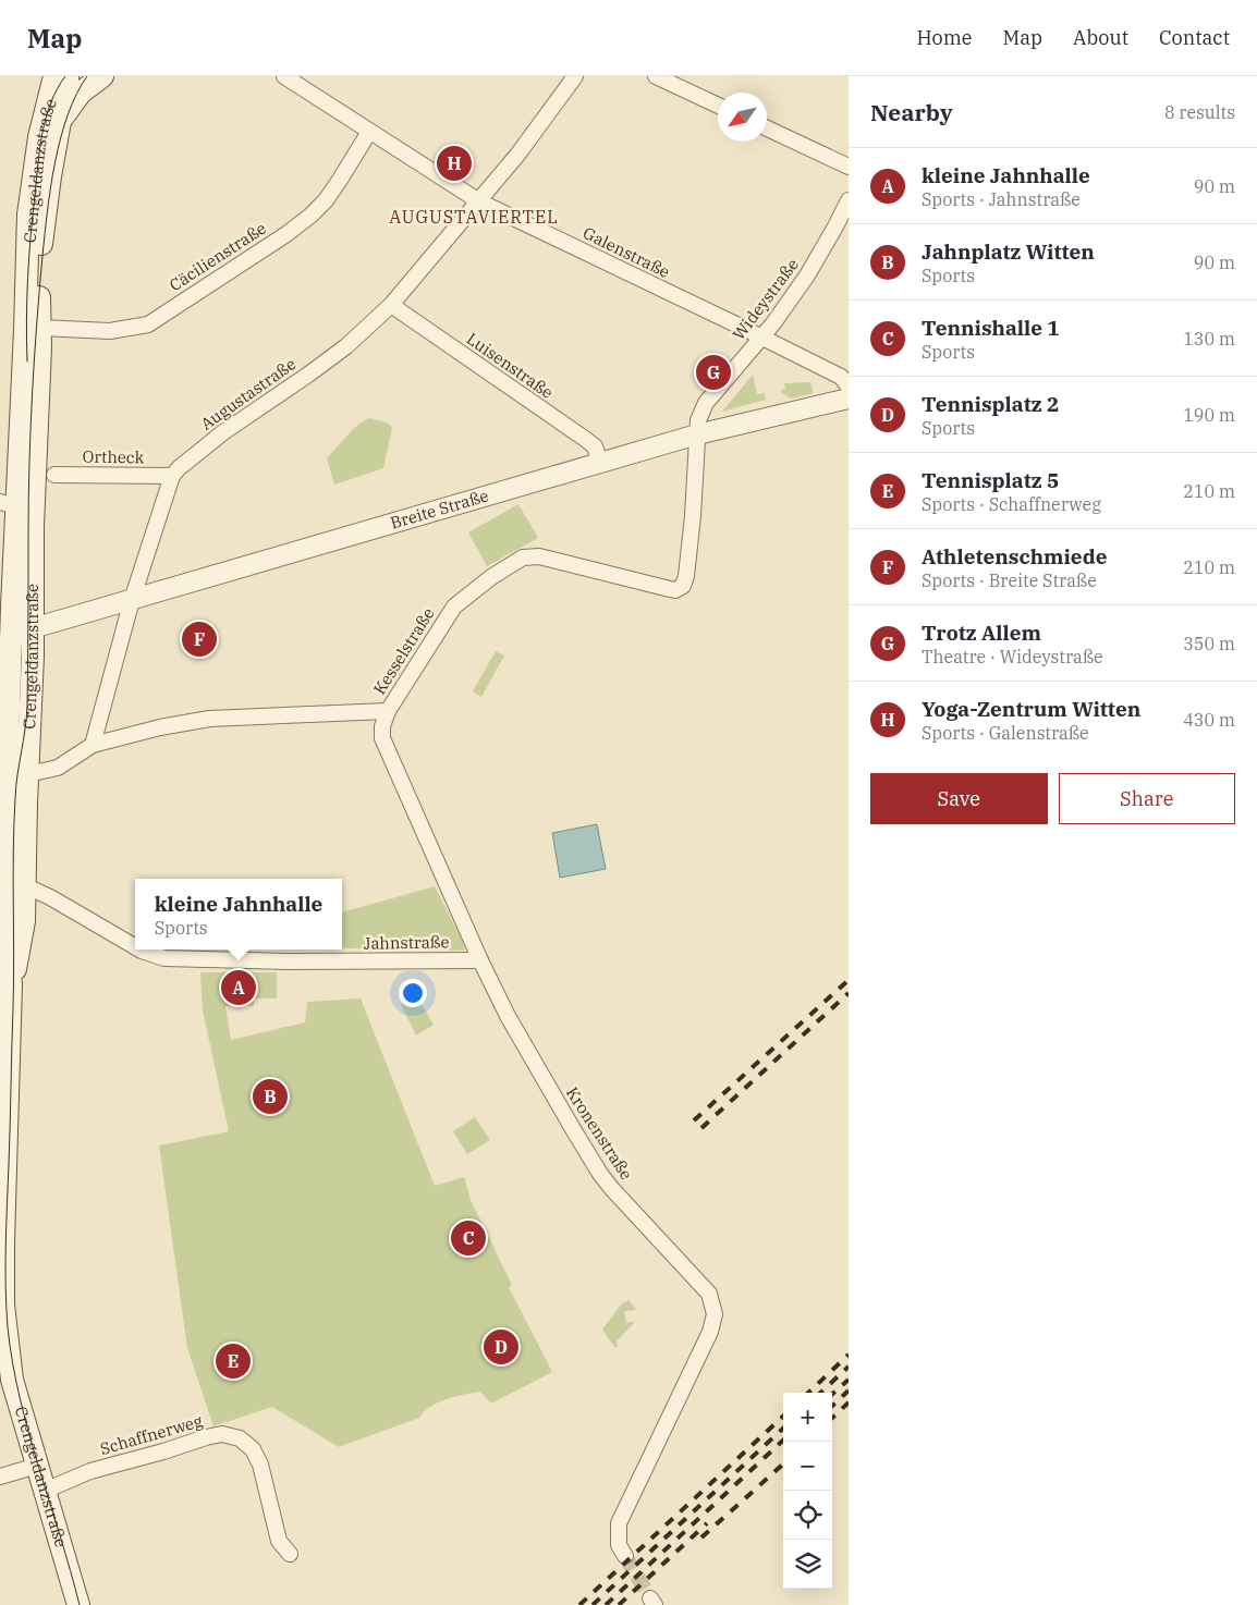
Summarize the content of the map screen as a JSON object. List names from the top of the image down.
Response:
{
  "streets": {
    "main road": ["Crengeldanzstraße"],
    "street": [
      "Galenstraße",
      "Cäcilienstraße",
      "Wideystraße",
      "Luisenstraße",
      "Augustastraße",
      "Ortheck",
      "Breite Straße",
      "Kesselstraße",
      "Jahnstraße",
      "Kronenstraße",
      "Schaffnerweg"
    ]
  },
  "crossings": [
    ["Crengeldanzstraße", "Cäcilienstraße"],
    ["Crengeldanzstraße", "Breite Straße"],
    ["Crengeldanzstraße", "Jahnstraße"],
    ["Crengeldanzstraße", "Schaffnerweg"],
    ["Galenstraße", "Cäcilienstraße"],
    ["Galenstraße", "Wideystraße"],
    ["Galenstraße", "Augustastraße"],
    ["Wideystraße", "Breite Straße"],
    ["Wideystraße", "Kesselstraße"],
    ["Luisenstraße", "Augustastraße"],
    ["Luisenstraße", "Breite Straße"],
    ["Augustastraße", "Ortheck"],
    ["Augustastraße", "Breite Straße"],
    ["Augustastraße", "Kesselstraße"],
    ["Kesselstraße", "Kronenstraße"],
    ["Jahnstraße", "Kronenstraße"]
  ],
  "districts": ["AUGUSTAVIERTEL"],
  "north": "bottom left",
  "page": {
    "header": "Map",
    "nav": [
      "Home",
      "Map",
      "About",
      "Contact"
    ],
    "heading": ["Nearby", "8 results"],
    "pins": [
      "H",
      "G",
      "F",
      "A",
      "B",
      "C",
      "D",
      "E"
    ],
    "list": [
      {
        "mark": "A",
        "name": "kleine Jahnhalle",
        "note": "Sports · Jahnstraße",
        "value": "90 m"
      },
      {
        "mark": "B",
        "name": "Jahnplatz Witten",
        "note": "Sports",
        "value": "90 m"
      },
      {
        "mark": "C",
        "name": "Tennishalle 1",
        "note": "Sports",
        "value": "130 m"
      },
      {
        "mark": "D",
        "name": "Tennisplatz 2",
        "note": "Sports",
        "value": "190 m"
      },
      {
        "mark": "E",
        "name": "Tennisplatz 5",
        "note": "Sports · Schaffnerweg",
        "value": "210 m"
      },
      {
        "mark": "F",
        "name": "Athletenschmiede",
        "note": "Sports · Breite Straße",
        "value": "210 m"
      },
      {
        "mark": "G",
        "name": "Trotz Allem",
        "note": "Theatre · Wideystraße",
        "value": "350 m"
      },
      {
        "mark": "H",
        "name": "Yoga-Zentrum Witten",
        "note": "Sports · Galenstraße",
        "value": "430 m"
      }
    ],
    "buttons": ["Save", "Share"],
    "popup": ["kleine Jahnhalle", "Sports"],
    "map_buttons": ["+", "−"]
  }
}
